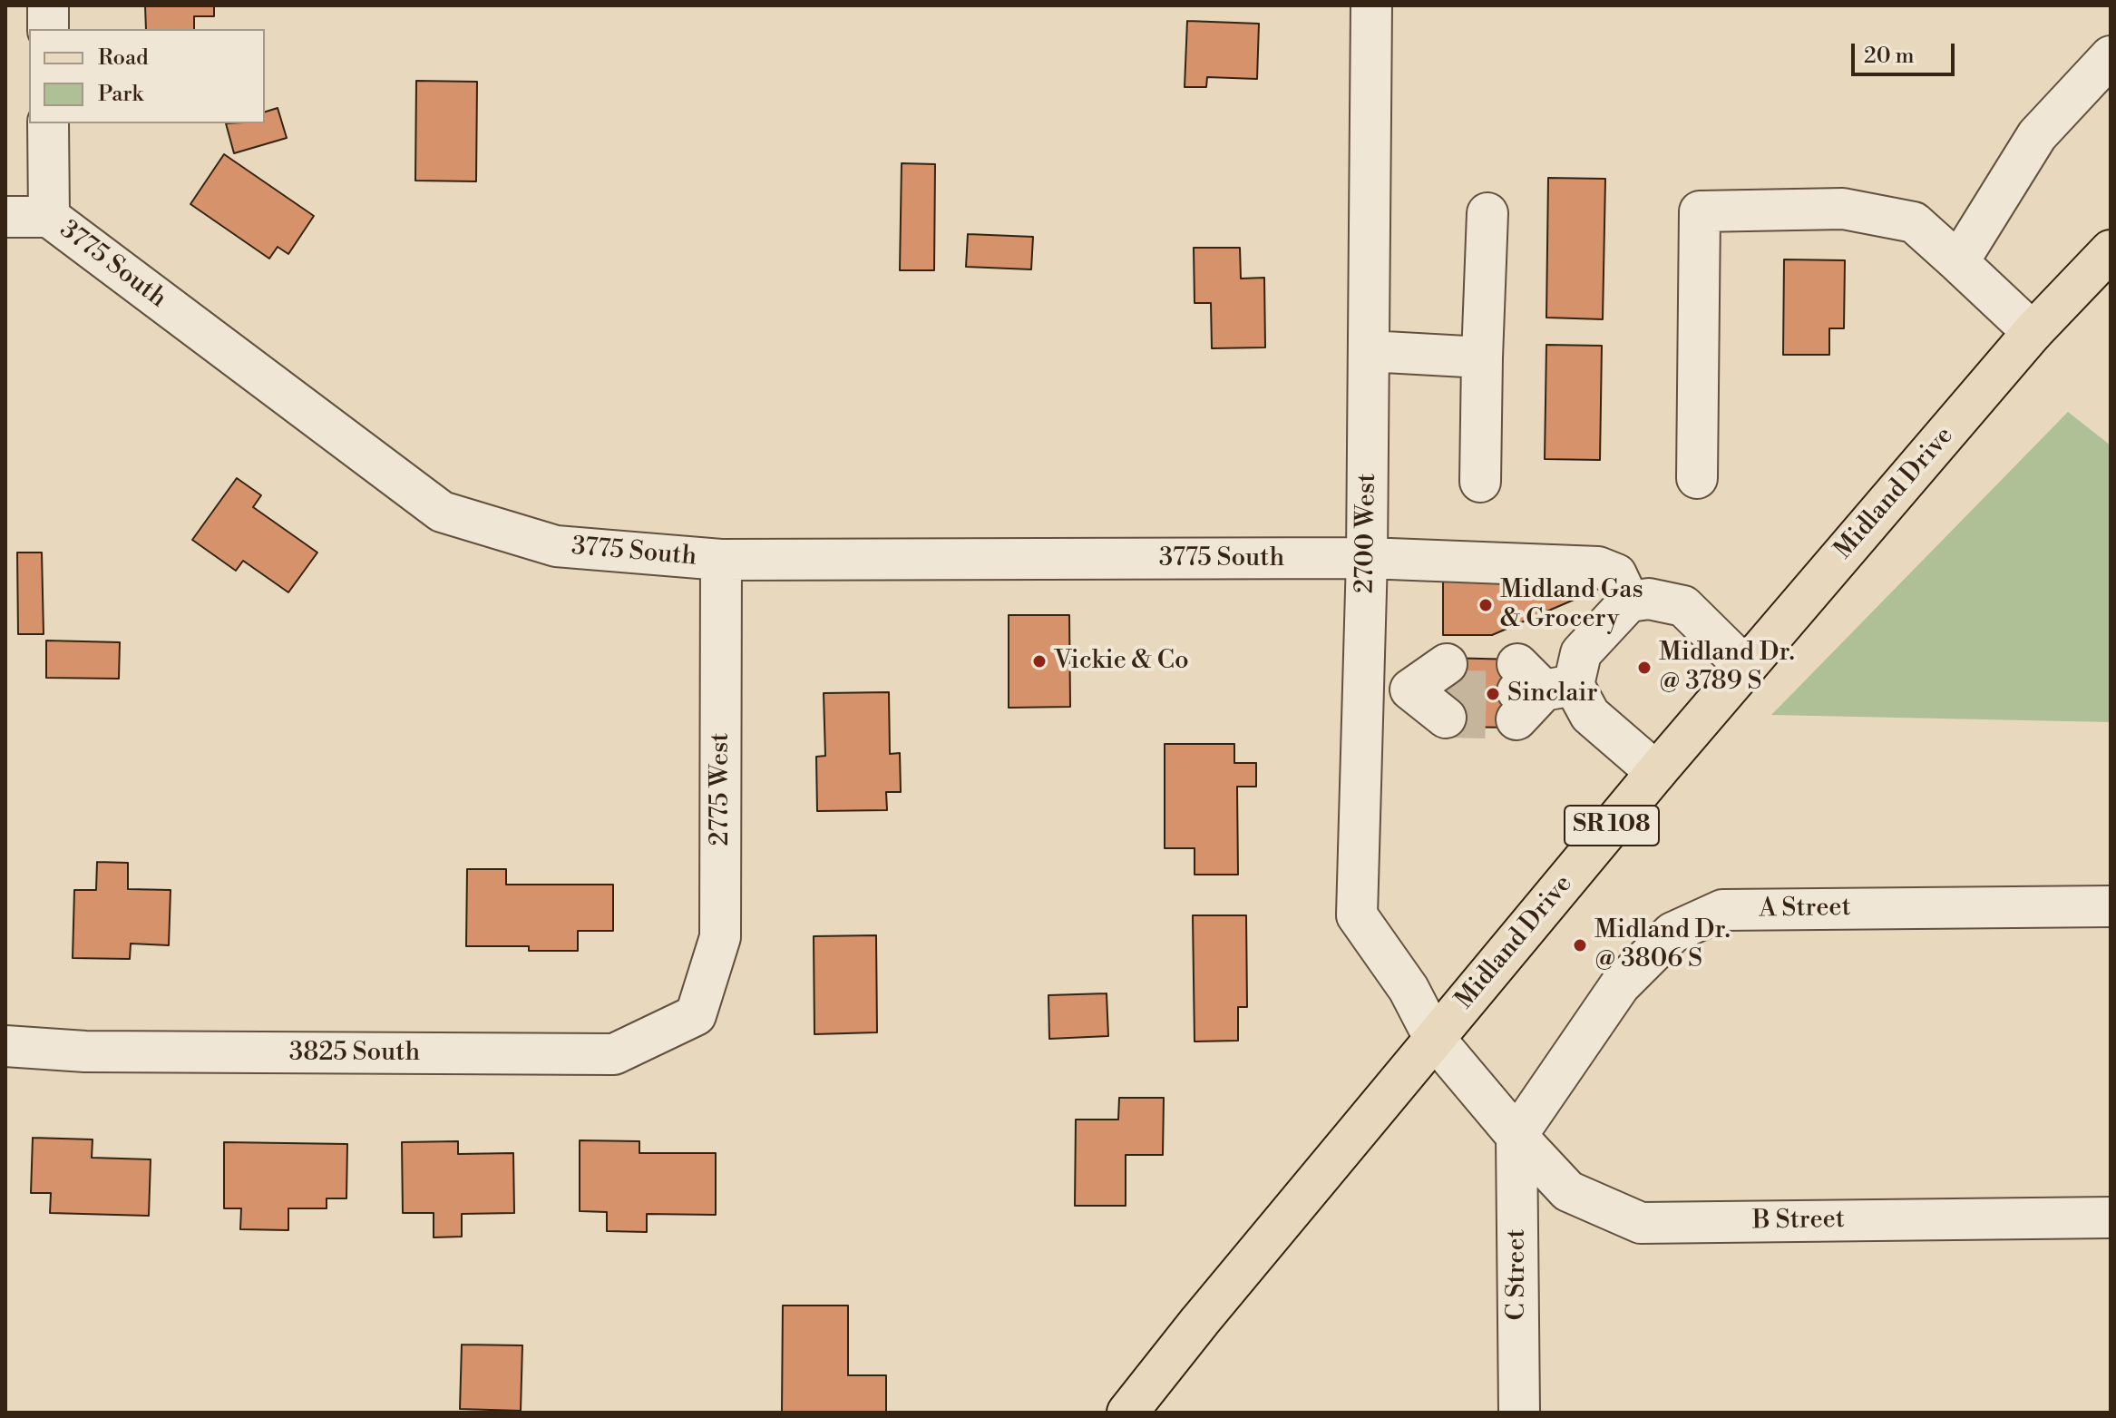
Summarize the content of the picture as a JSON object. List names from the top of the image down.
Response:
{
  "streets": {
    "main road": ["Midland Drive", "SR 108"],
    "street": [
      "3775 South",
      "2700 West",
      "2775 West",
      "A Street",
      "3825 South",
      "B Street",
      "C Street"
    ]
  },
  "crossings": [
    ["3775 South", "2700 West"],
    ["3775 South", "2775 West"],
    ["Midland Drive", "2700 West"],
    ["2775 West", "3825 South"],
    ["A Street", "B Street"],
    ["A Street", "C Street"],
    ["B Street", "C Street"]
  ],
  "places": [
    "Midland Gas & Grocery",
    "Vickie & Co",
    "Midland Dr. @ 3789 S",
    "Sinclair",
    "Midland Dr. @ 3806 S"
  ],
  "legend": ["Road", "Park"],
  "scale_bar": "20 m"
}
